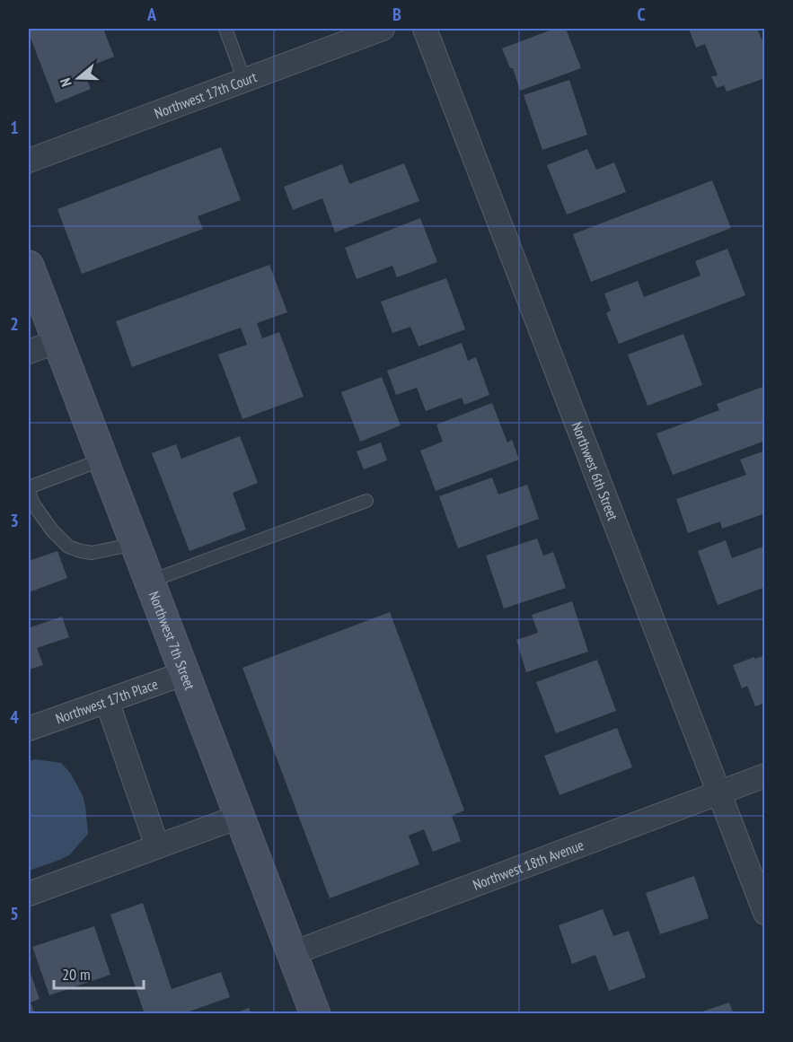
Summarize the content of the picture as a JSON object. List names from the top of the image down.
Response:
{
  "streets": {
    "main road": ["Northwest 7th Street"],
    "street": [
      "Northwest 17th Court",
      "Northwest 6th Street",
      "Northwest 17th Place",
      "Northwest 18th Avenue"
    ]
  },
  "crossings": [
    ["Northwest 6th Street", "Northwest 18th Avenue"],
    ["Northwest 7th Street", "Northwest 17th Place"],
    ["Northwest 7th Street", "Northwest 18th Avenue"]
  ],
  "scale_bar": "20 m",
  "north": "left",
  "grid": {
    "columns": ["A", "B", "C"],
    "rows": [
      "1",
      "2",
      "3",
      "4",
      "5"
    ]
  }
}
